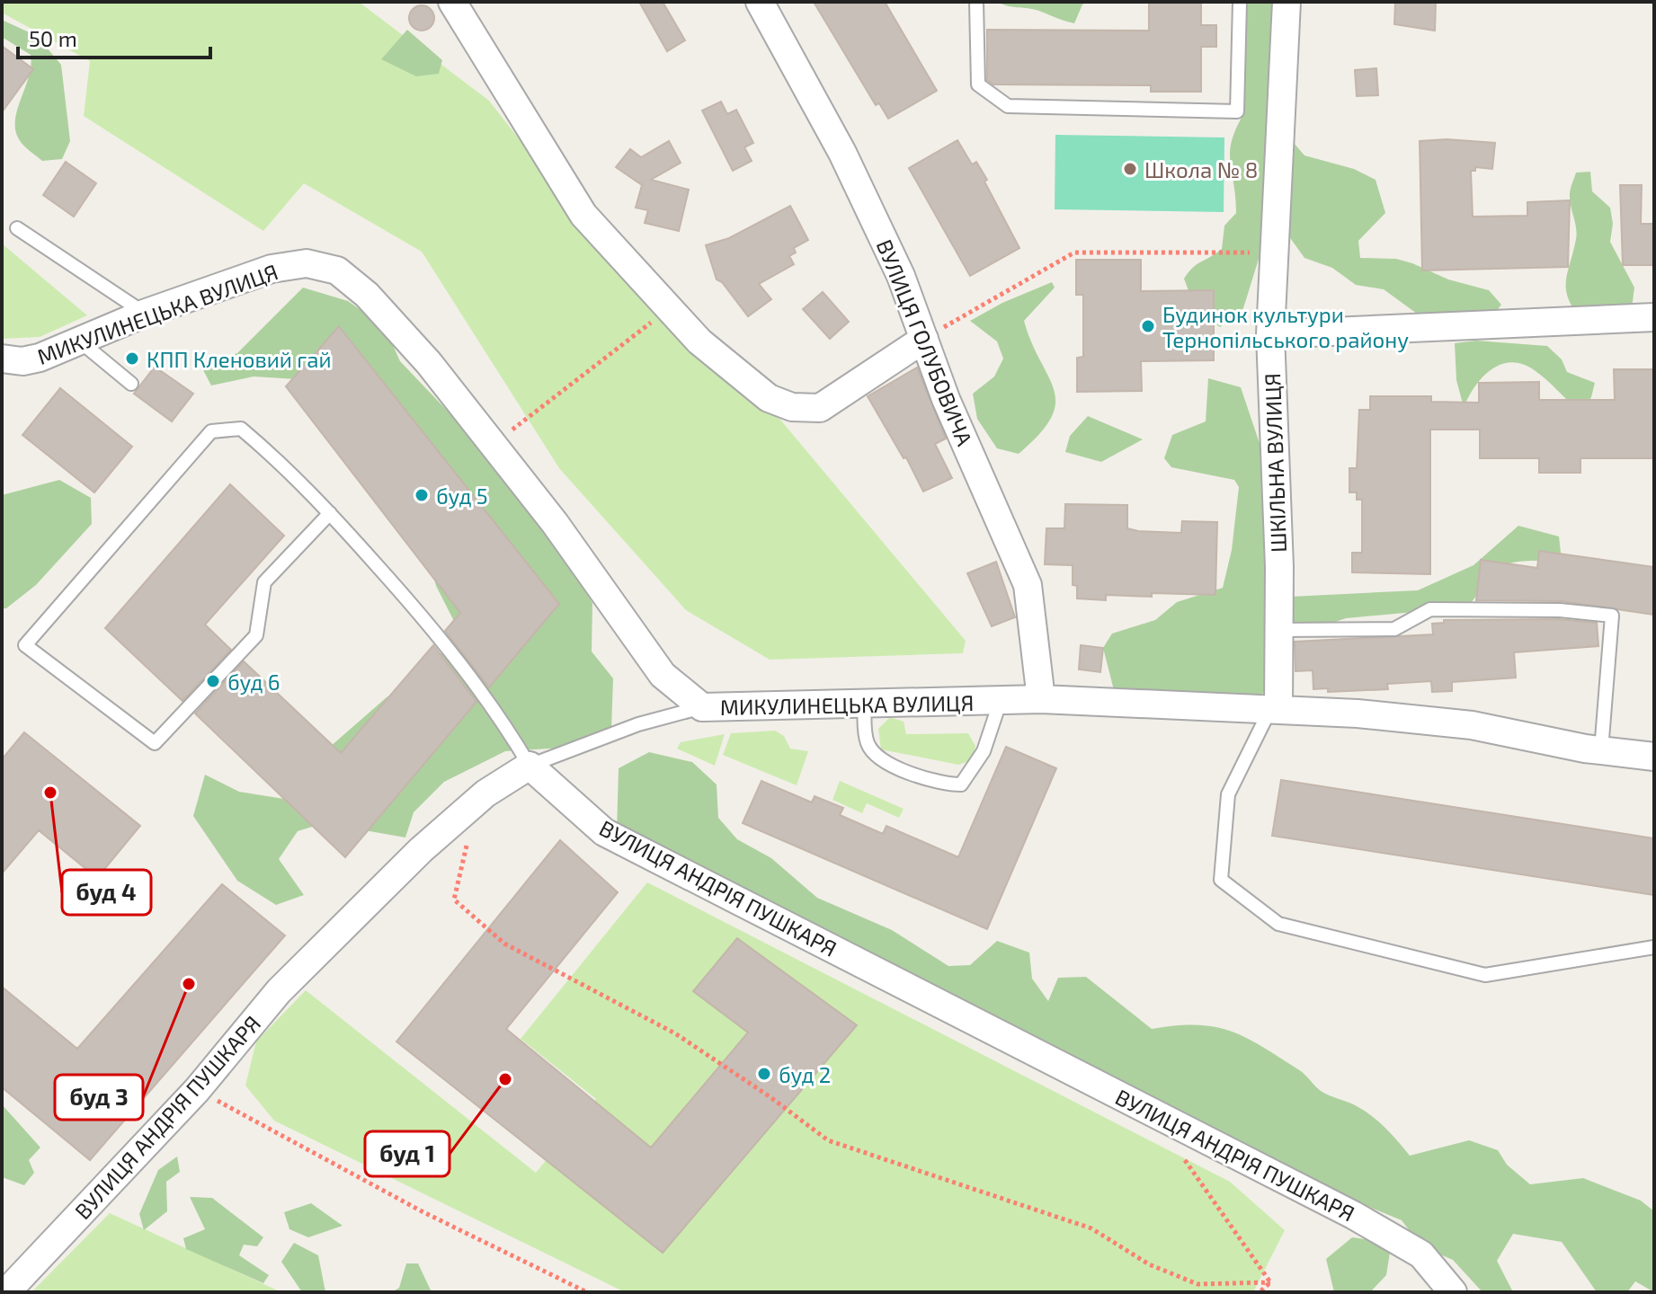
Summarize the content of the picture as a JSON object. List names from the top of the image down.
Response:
{
  "streets": {
    "street": [
      "МИКУЛИНЕЦЬКА ВУЛИЦЯ",
      "ВУЛИЦЯ ГОЛУБОВИЧА",
      "ШКІЛЬНА ВУЛИЦЯ",
      "ВУЛИЦЯ АНДРІЯ ПУШКАРЯ"
    ]
  },
  "crossings": [
    ["МИКУЛИНЕЦЬКА ВУЛИЦЯ", "ВУЛИЦЯ ГОЛУБОВИЧА"],
    ["МИКУЛИНЕЦЬКА ВУЛИЦЯ", "ШКІЛЬНА ВУЛИЦЯ"]
  ],
  "places": [
    "Школа № 8",
    "Будинок культури Тернопільського району",
    "КПП Кленовий гай",
    "буд 5",
    "буд 6",
    "буд 4",
    "буд 3",
    "буд 2",
    "буд 1"
  ],
  "scale_bar": "50 m"
}
